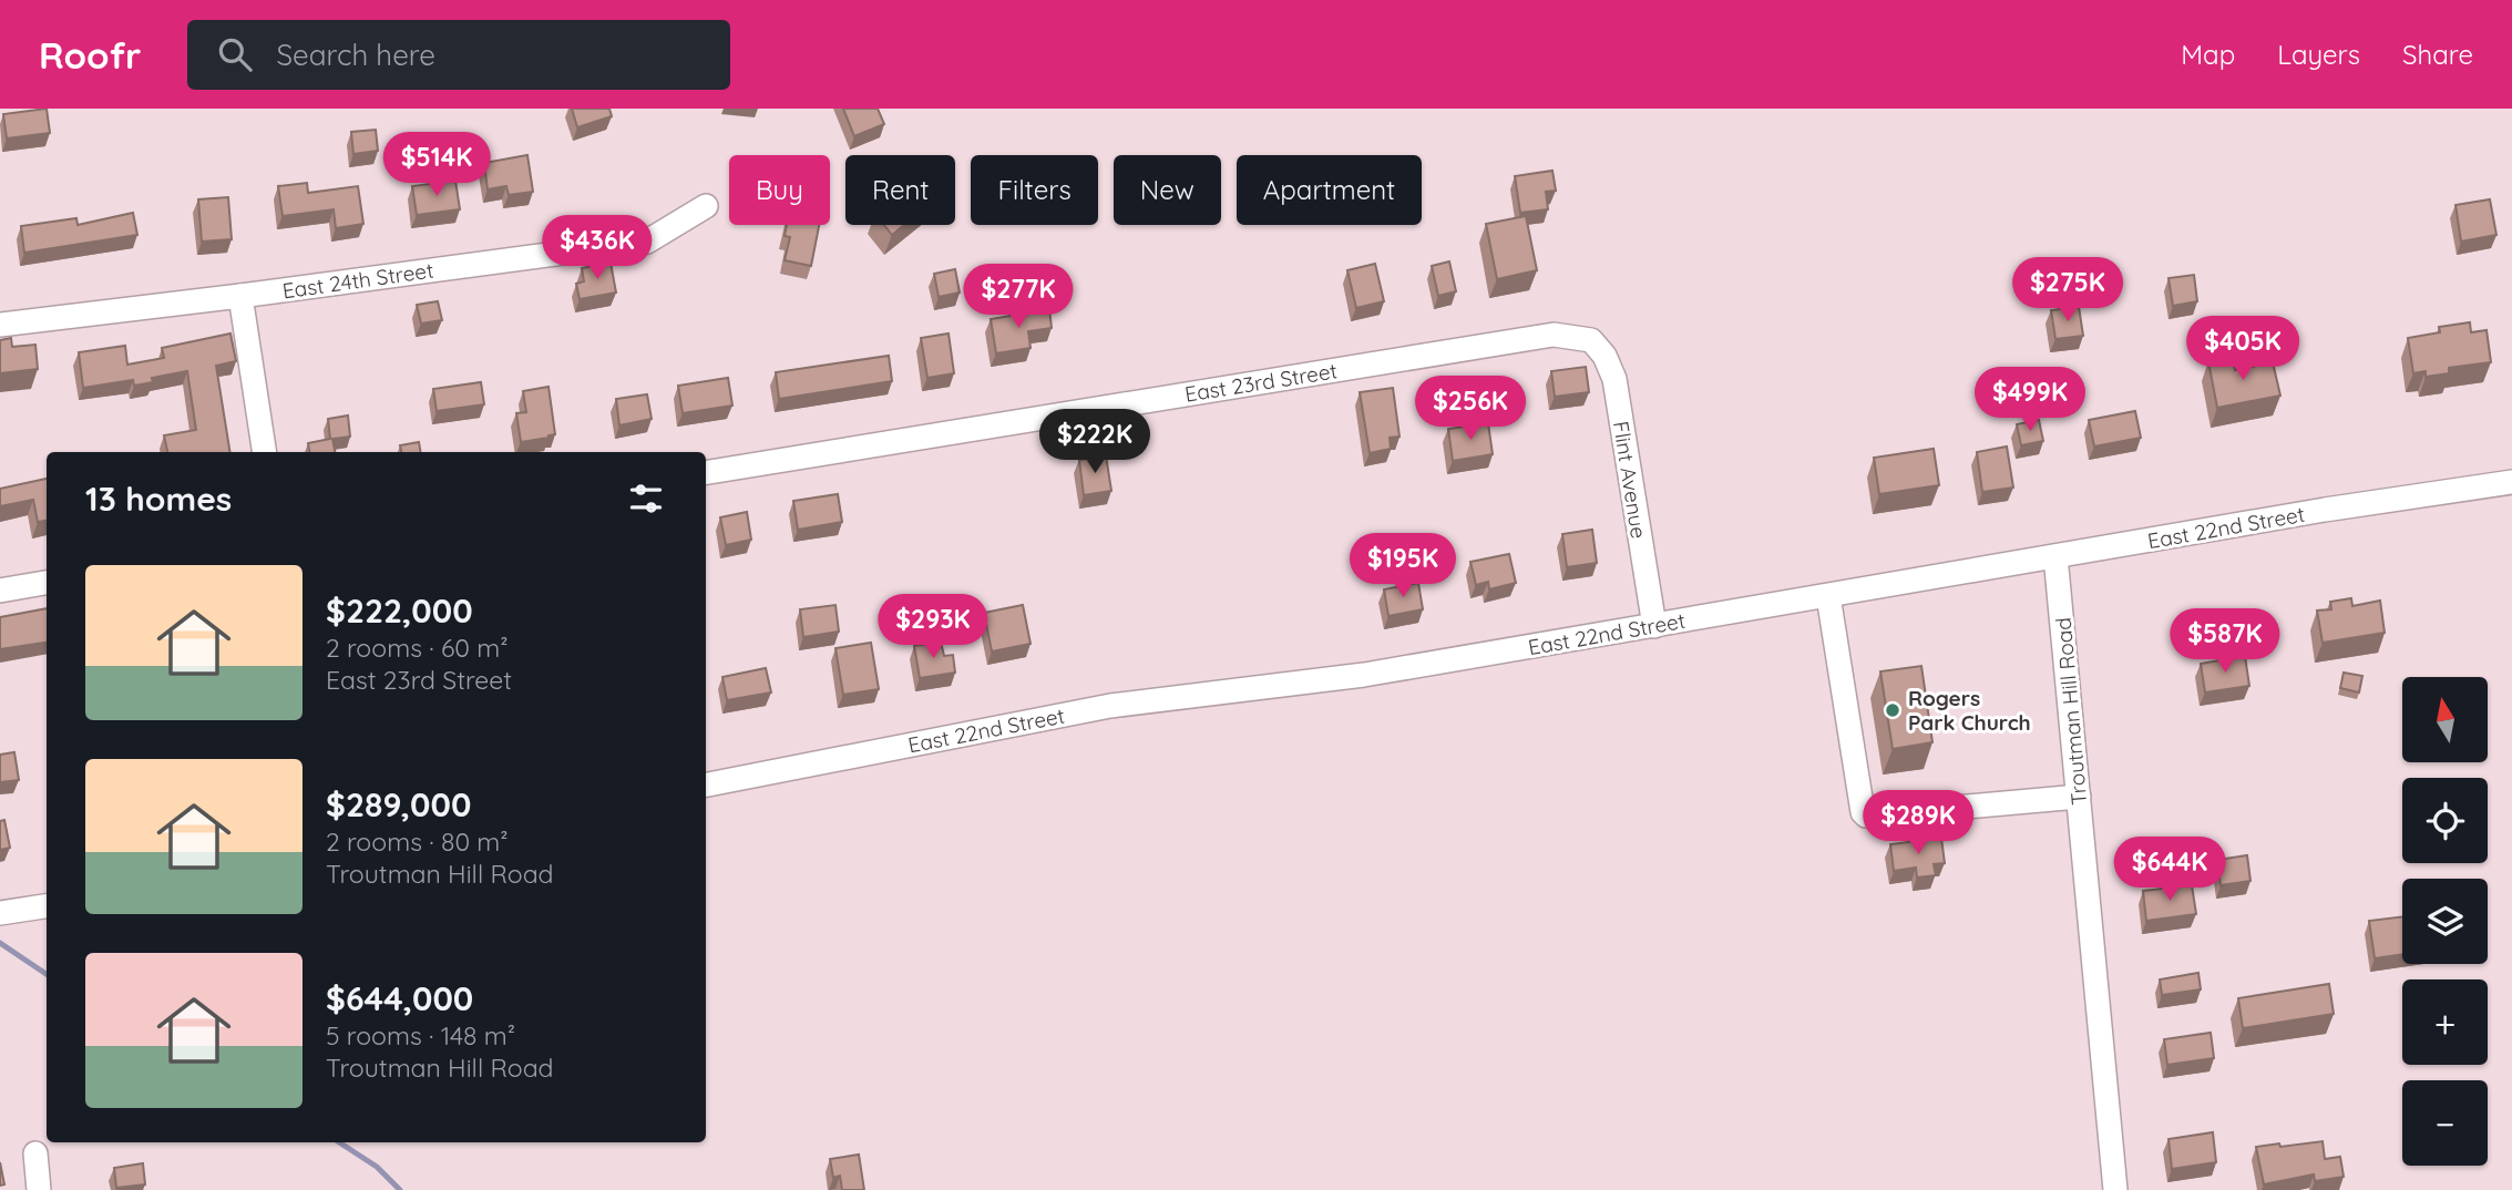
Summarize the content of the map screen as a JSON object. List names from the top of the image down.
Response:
{
  "streets": {
    "street": [
      "East 24th Street",
      "East 23rd Street",
      "Flint Avenue",
      "East 22nd Street",
      "Troutman Hill Road"
    ]
  },
  "crossings": [
    ["East 23rd Street", "Flint Avenue"],
    ["Flint Avenue", "East 22nd Street"],
    ["East 22nd Street", "Troutman Hill Road"]
  ],
  "places": ["Rogers Park Church"],
  "north": "top",
  "page": {
    "header": "Roofr",
    "search": "Search here",
    "nav": ["Map", "Layers", "Share"],
    "price": [
      "$514K",
      "$436K",
      "$275K",
      "$277K",
      "$405K",
      "$499K",
      "$256K",
      "$222K",
      "$195K",
      "$293K",
      "$587K",
      "$289K",
      "$644K"
    ],
    "chip": [
      "Buy",
      "Rent",
      "Filters",
      "New",
      "Apartment"
    ],
    "heading": "13 homes",
    "list": [
      {
        "name": "$222,000",
        "note": "2 rooms · 60 m² · East 23rd Street"
      },
      {
        "name": "$289,000",
        "note": "2 rooms · 80 m² · Troutman Hill Road"
      },
      {
        "name": "$644,000",
        "note": "5 rooms · 148 m² · Troutman Hill Road"
      }
    ],
    "map_buttons": ["+", "−"]
  }
}
